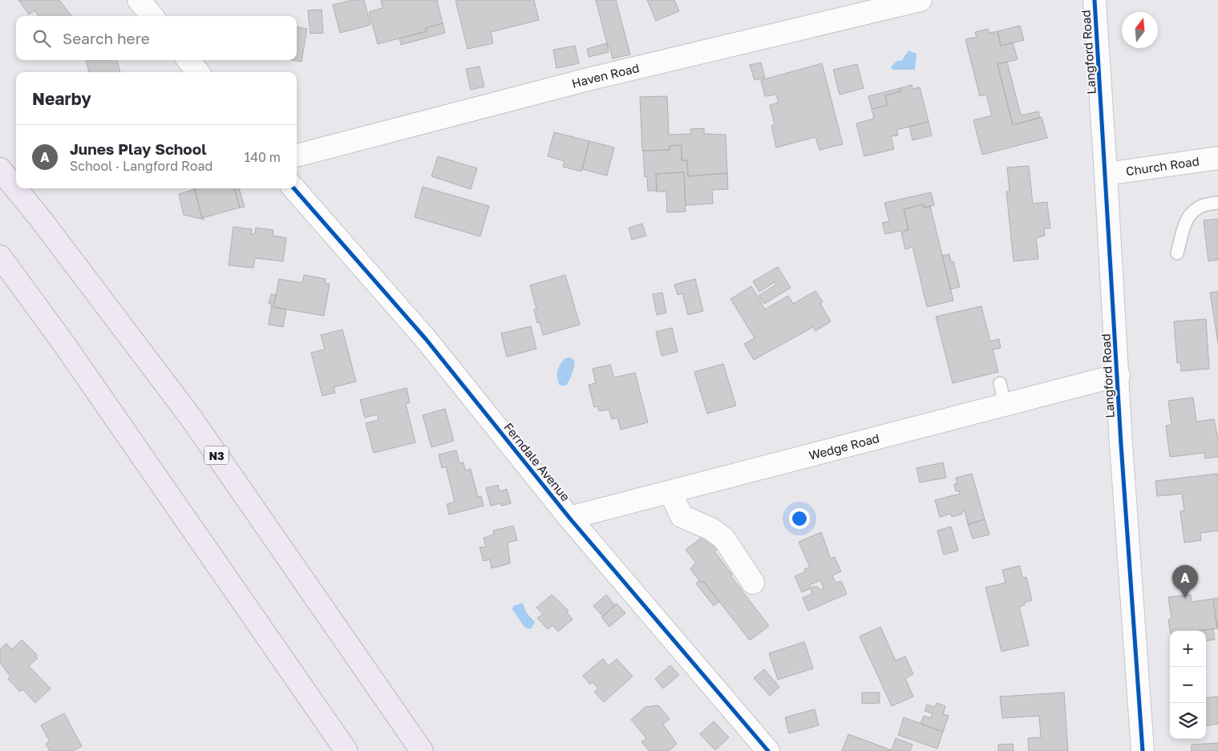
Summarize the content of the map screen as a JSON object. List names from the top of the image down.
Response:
{
  "streets": {
    "highway": ["N3"],
    "street": [
      "Langford Road",
      "Haven Road",
      "Church Road",
      "Wedge Road",
      "Ferndale Avenue"
    ]
  },
  "crossings": [
    ["Langford Road", "Church Road"],
    ["Langford Road", "Wedge Road"],
    ["Wedge Road", "Ferndale Avenue"]
  ],
  "north": "top",
  "page": {
    "search": "Search here",
    "heading": "Nearby",
    "list": [
      {
        "mark": "A",
        "name": "Junes Play School",
        "note": "School · Langford Road",
        "value": "140 m"
      }
    ],
    "pins": "A",
    "map_buttons": ["+", "−"]
  }
}
